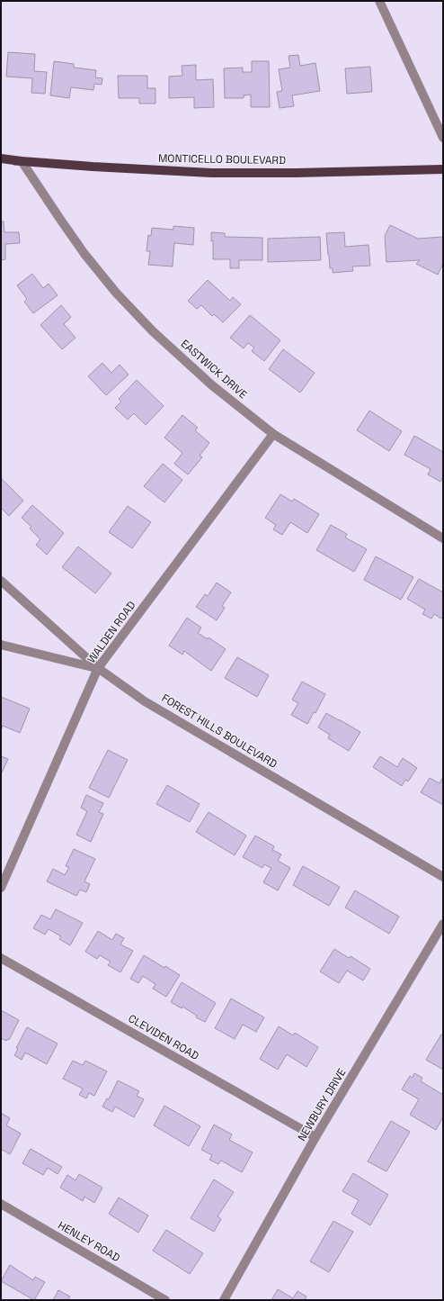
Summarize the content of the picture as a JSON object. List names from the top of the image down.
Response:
{
  "streets": {
    "main road": ["MONTICELLO BOULEVARD"],
    "street": [
      "EASTWICK DRIVE",
      "WALDEN ROAD",
      "FOREST HILLS BOULEVARD",
      "CLEVIDEN ROAD",
      "NEWBURY DRIVE",
      "HENLEY ROAD"
    ]
  },
  "crossings": [
    ["MONTICELLO BOULEVARD", "EASTWICK DRIVE"],
    ["EASTWICK DRIVE", "WALDEN ROAD"],
    ["WALDEN ROAD", "FOREST HILLS BOULEVARD"],
    ["CLEVIDEN ROAD", "NEWBURY DRIVE"]
  ]
}
